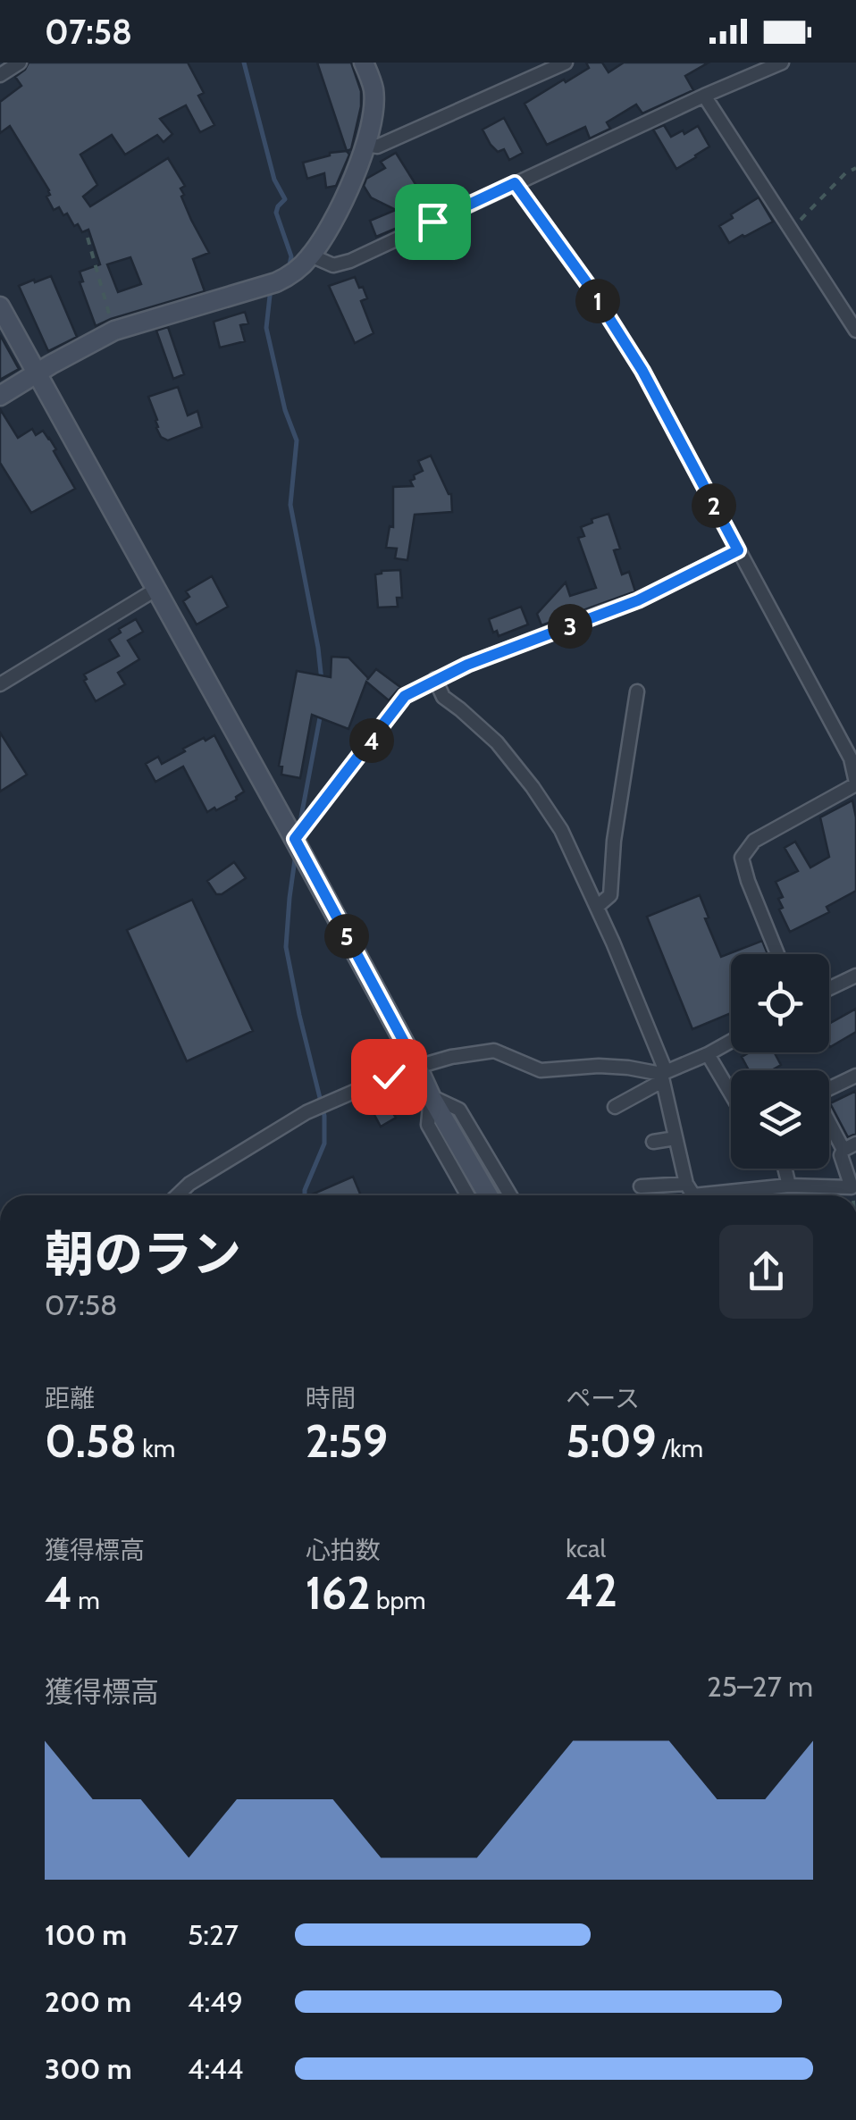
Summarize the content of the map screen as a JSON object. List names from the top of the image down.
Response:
{
  "page": {
    "status": "07:58",
    "pins": [
      "1",
      "2",
      "3",
      "4",
      "5"
    ],
    "heading": ["朝のラン", "07:58"],
    "stats": [
      ["距離", "0.58 km"],
      ["時間", "2:59"],
      ["ペース", "5:09 /km"],
      ["獲得標高", "4 m"],
      ["心拍数", "162 bpm"],
      ["kcal", "42"]
    ],
    "chart": ["獲得標高", "25–27 m"],
    "list": [
      {
        "name": "100 m",
        "note": "5:27"
      },
      {
        "name": "200 m",
        "note": "4:49"
      },
      {
        "name": "300 m",
        "note": "4:44"
      }
    ]
  }
}
